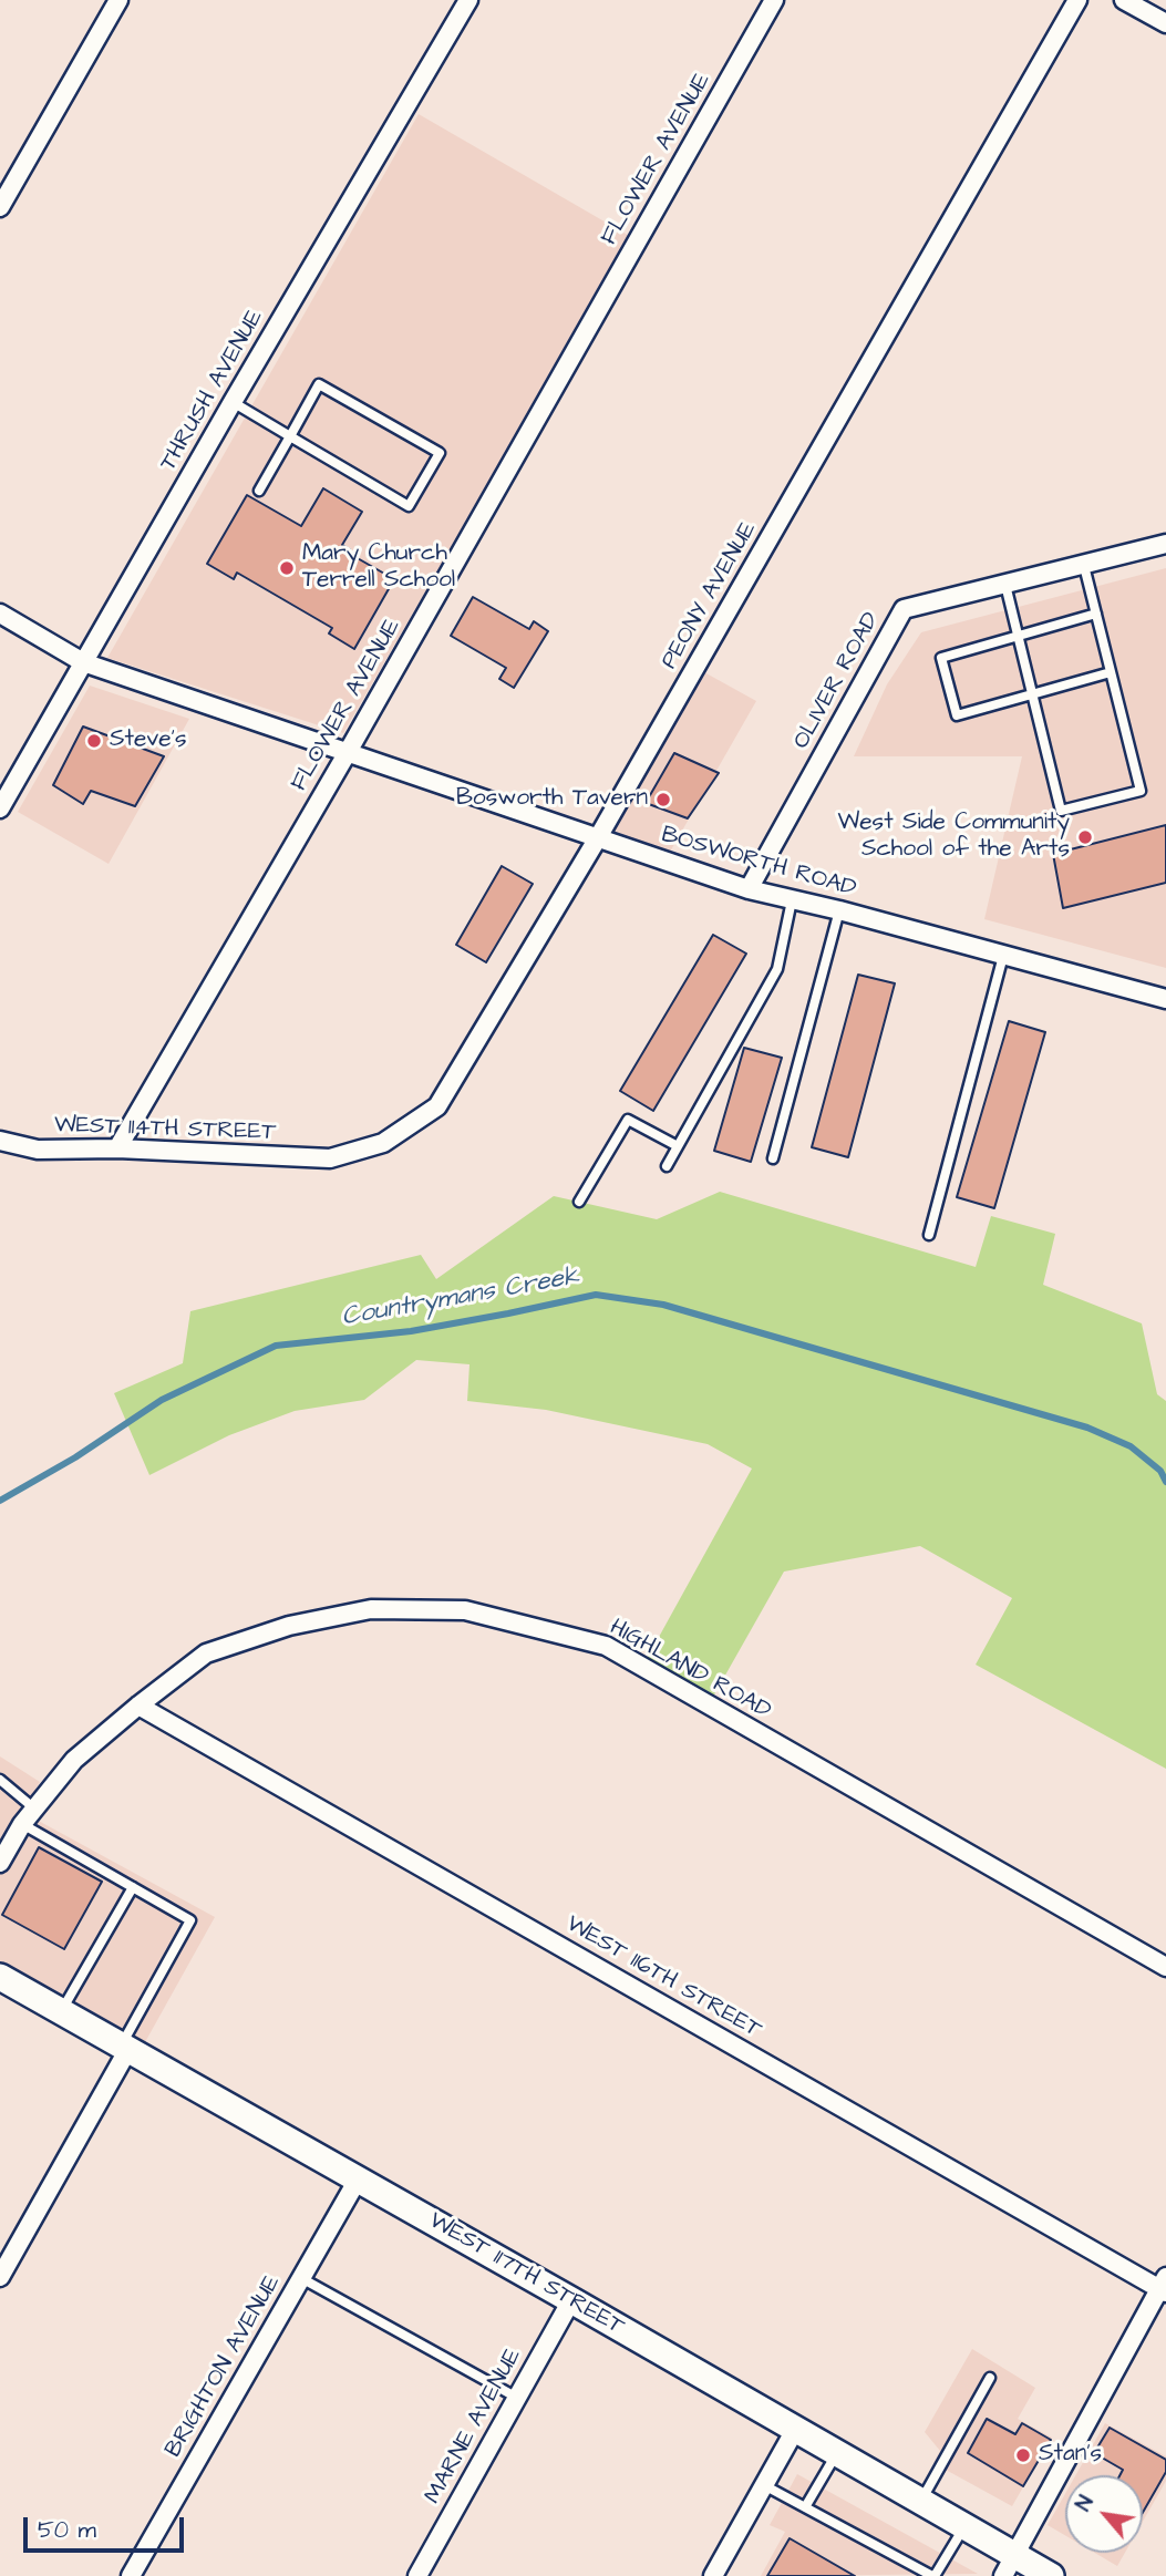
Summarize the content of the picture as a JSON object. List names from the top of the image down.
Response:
{
  "streets": {
    "main road": ["WEST 117TH STREET"],
    "street": [
      "FLOWER AVENUE",
      "THRUSH AVENUE",
      "PEONY AVENUE",
      "OLIVER ROAD",
      "BOSWORTH ROAD",
      "WEST 114TH STREET",
      "HIGHLAND ROAD",
      "WEST 116TH STREET",
      "BRIGHTON AVENUE",
      "MARNE AVENUE"
    ]
  },
  "crossings": [
    ["FLOWER AVENUE", "BOSWORTH ROAD"],
    ["FLOWER AVENUE", "WEST 114TH STREET"],
    ["THRUSH AVENUE", "BOSWORTH ROAD"],
    ["PEONY AVENUE", "BOSWORTH ROAD"],
    ["PEONY AVENUE", "WEST 114TH STREET"],
    ["OLIVER ROAD", "BOSWORTH ROAD"],
    ["HIGHLAND ROAD", "WEST 116TH STREET"],
    ["WEST 117TH STREET", "BRIGHTON AVENUE"],
    ["WEST 117TH STREET", "MARNE AVENUE"]
  ],
  "water": ["Countrymans Creek"],
  "places": [
    "Mary Church Terrell School",
    "Steve's",
    "Bosworth Tavern",
    "West Side Community School of the Arts",
    "Stan's"
  ],
  "scale_bar": "50 m",
  "north": "top left"
}
